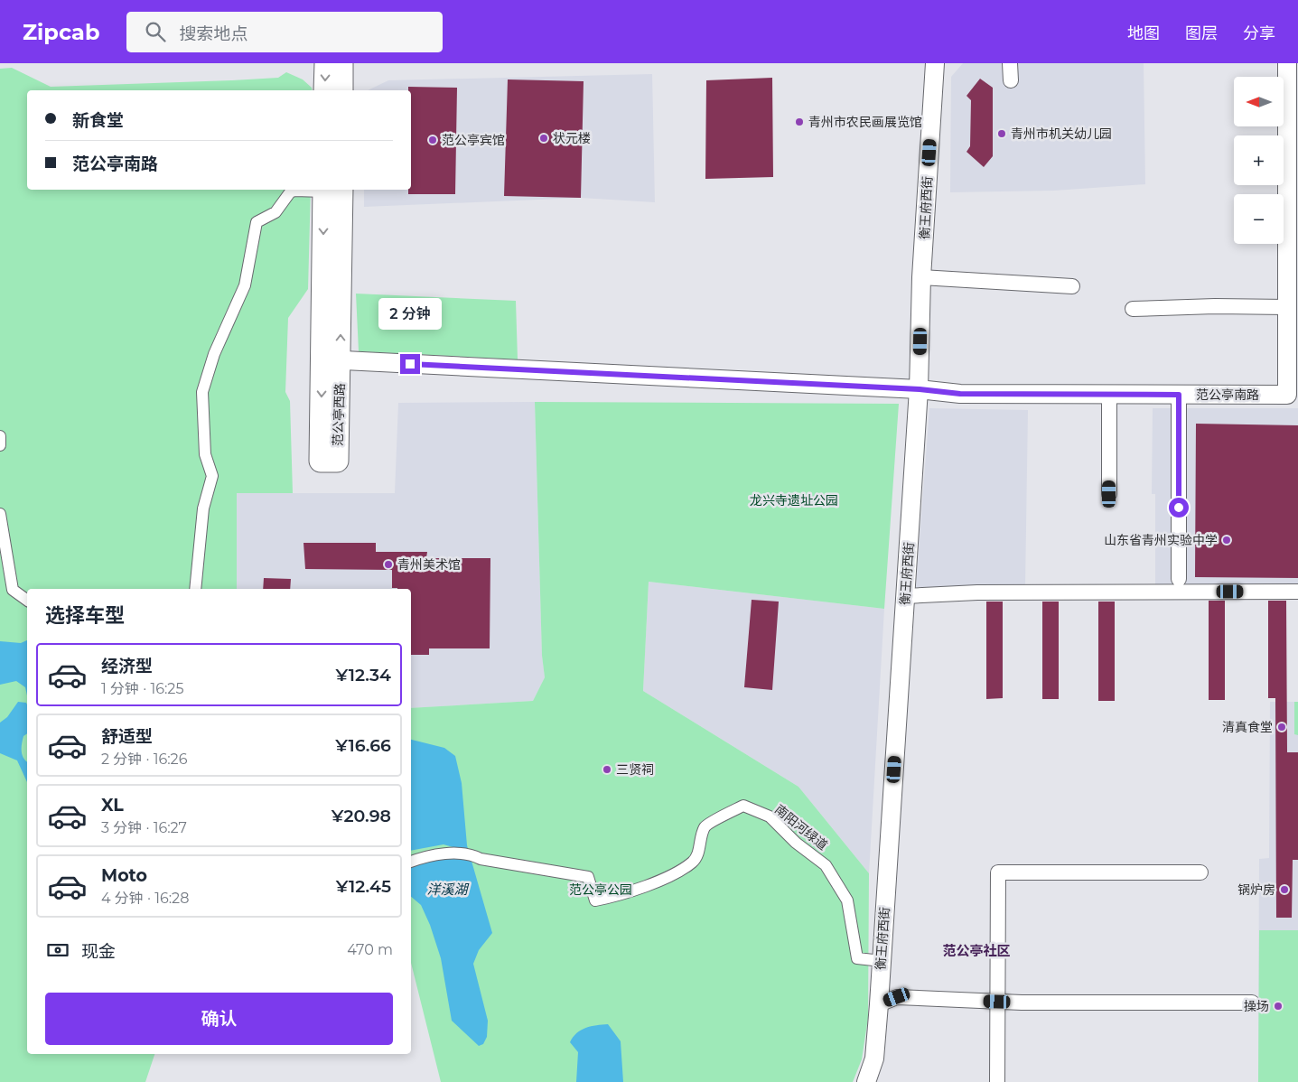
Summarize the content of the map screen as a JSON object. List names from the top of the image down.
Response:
{
  "streets": {
    "street": ["衡王府西街", "范公亭南路", "南阳河绿道"]
  },
  "crossings": [
    ["衡王府西街", "范公亭南路"],
    ["衡王府西街", "南阳河绿道"]
  ],
  "districts": ["范公亭社区"],
  "water": ["洋溪湖"],
  "parks": ["龙兴寺遗址公园", "范公亭公园"],
  "places": [
    "青州市农民画展览馆",
    "青州市机关幼儿园",
    "状元楼",
    "范公亭宾馆",
    "山东省青州实验中学",
    "青州美术馆",
    "清真食堂",
    "三贤祠",
    "锅炉房",
    "操场"
  ],
  "north": "left",
  "page": {
    "header": "Zipcab",
    "search": "搜索地点",
    "nav": ["地图", "图层", "分享"],
    "map_buttons": ["+", "−"],
    "banner": ["新食堂", "范公亭南路"],
    "bubble": "2 分钟",
    "heading": "选择车型",
    "list": [
      {
        "name": "经济型",
        "note": "1 分钟 · 16:25",
        "value": "¥12.34"
      },
      {
        "name": "舒适型",
        "note": "2 分钟 · 16:26",
        "value": "¥16.66"
      },
      {
        "name": "XL",
        "note": "3 分钟 · 16:27",
        "value": "¥20.98"
      },
      {
        "name": "Moto",
        "note": "4 分钟 · 16:28",
        "value": "¥12.45"
      }
    ],
    "pay": ["现金", "470 m"],
    "buttons": "确认"
  }
}
